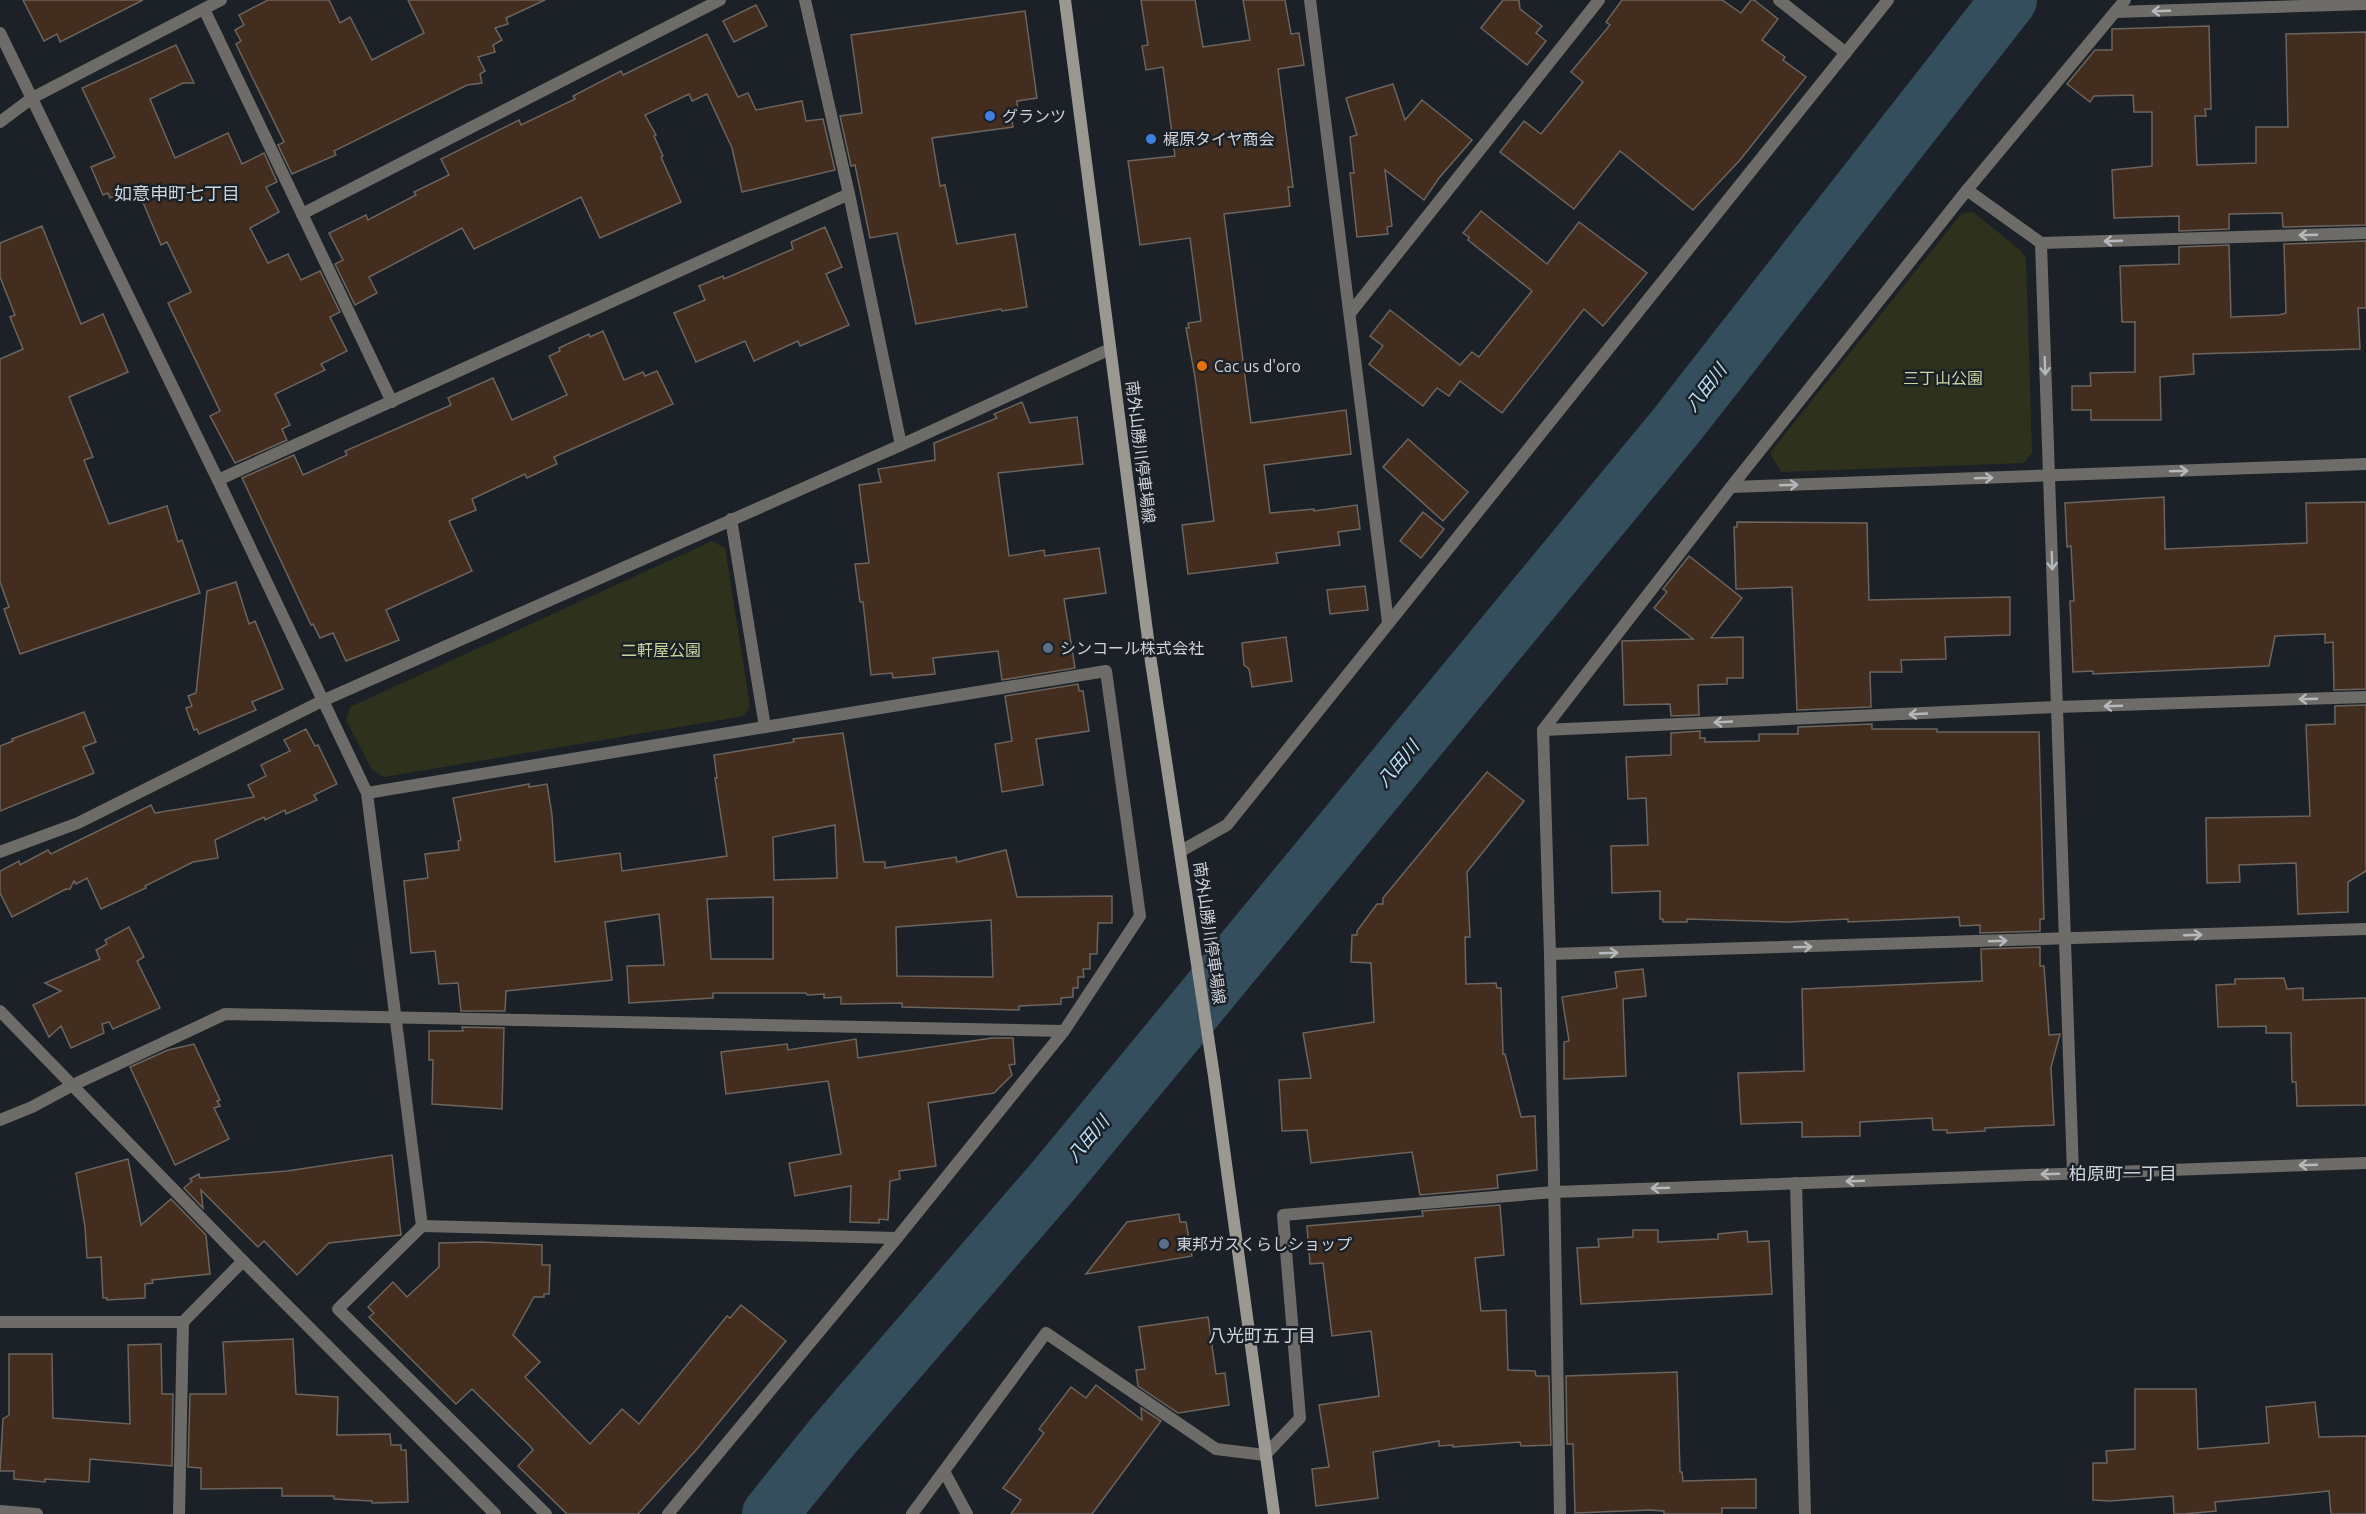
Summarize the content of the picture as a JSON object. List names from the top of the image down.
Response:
{
  "streets": {
    "main road": ["南外山勝川停車場線"]
  },
  "districts": ["如意申町七丁目", "柏原町一丁目", "八光町五丁目"],
  "water": ["八田川"],
  "parks": ["三丁山公園", "二軒屋公園"],
  "places": [
    "グランツ",
    "梶原タイヤ商会",
    "Cac us d'oro",
    "シンコール株式会社",
    "東邦ガスくらしショップ"
  ]
}
